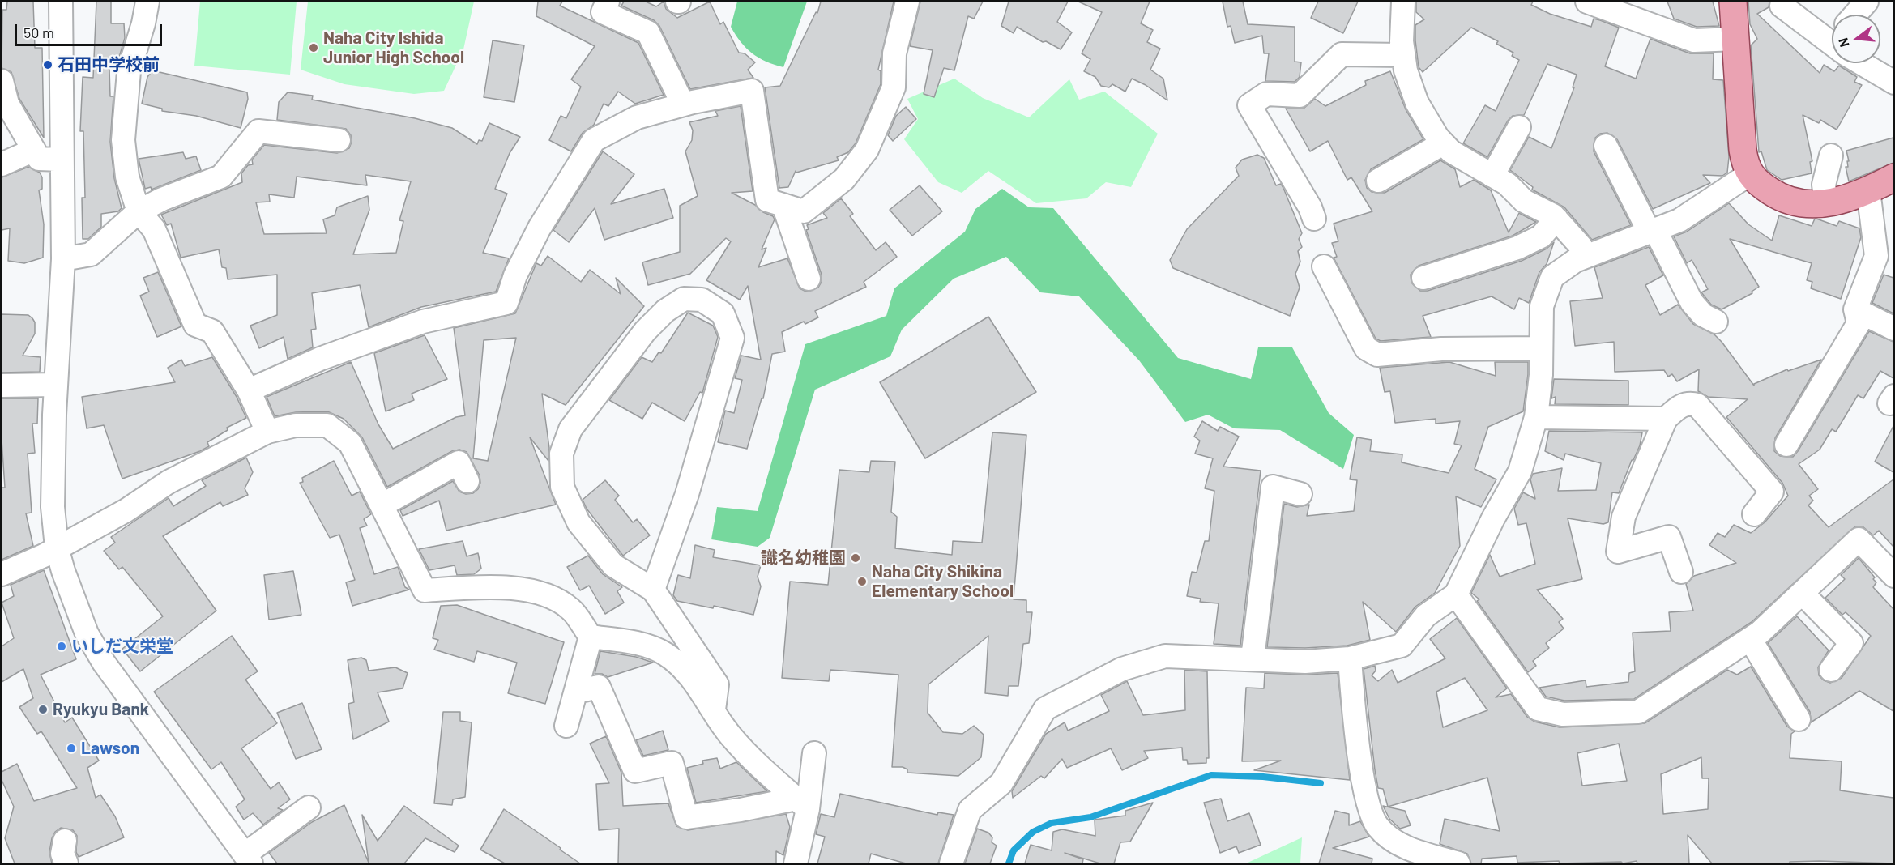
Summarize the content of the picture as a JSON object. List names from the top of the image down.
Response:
{
  "places": [
    "Naha City Ishida Junior High School",
    "石田中学校前",
    "識名幼稚園",
    "Naha City Shikina Elementary School",
    "いしだ文栄堂",
    "Ryukyu Bank",
    "Lawson"
  ],
  "scale_bar": "50 m",
  "north": "left"
}
